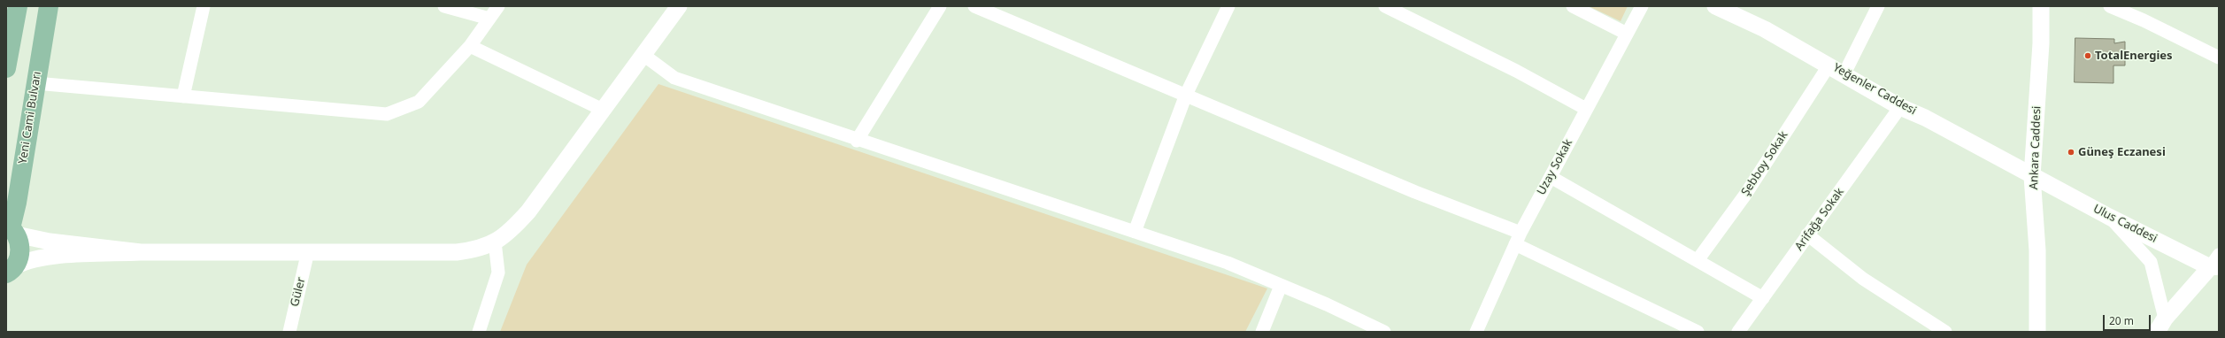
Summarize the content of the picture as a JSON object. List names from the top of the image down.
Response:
{
  "streets": {
    "main road": ["Yeni Cami Bulvarı"],
    "street": [
      "Yeğenler Caddesi",
      "Ankara Caddesi",
      "Şebboy Sokak",
      "Uzay Sokak",
      "Arifağa Sokak",
      "Ulus Caddesi",
      "Güler"
    ]
  },
  "crossings": [
    ["Yeğenler Caddesi", "Ankara Caddesi"],
    ["Yeğenler Caddesi", "Şebboy Sokak"],
    ["Yeğenler Caddesi", "Arifağa Sokak"],
    ["Yeğenler Caddesi", "Ulus Caddesi"],
    ["Ankara Caddesi", "Ulus Caddesi"]
  ],
  "places": ["TotalEnergies", "Güneş Eczanesi"],
  "scale_bar": "20 m"
}
